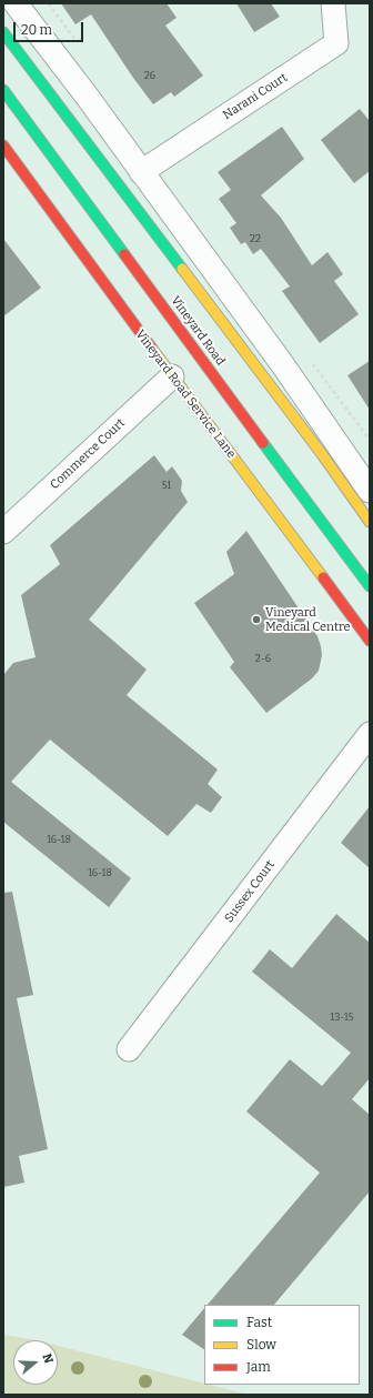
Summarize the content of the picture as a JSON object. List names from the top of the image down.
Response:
{
  "streets": {
    "main road": ["Vineyard Road", "Vineyard Road Service Lane"],
    "street": ["Narani Court", "Commerce Court", "Sussex Court"]
  },
  "crossings": [
    ["Vineyard Road Service Lane", "Commerce Court"]
  ],
  "places": ["Vineyard Medical Centre"],
  "house_numbers": [
    "26",
    "22",
    "51",
    "2-6",
    "16-18",
    "16-18",
    "13-15"
  ],
  "legend": ["Fast", "Slow", "Jam"],
  "scale_bar": "20 m",
  "north": "right"
}
